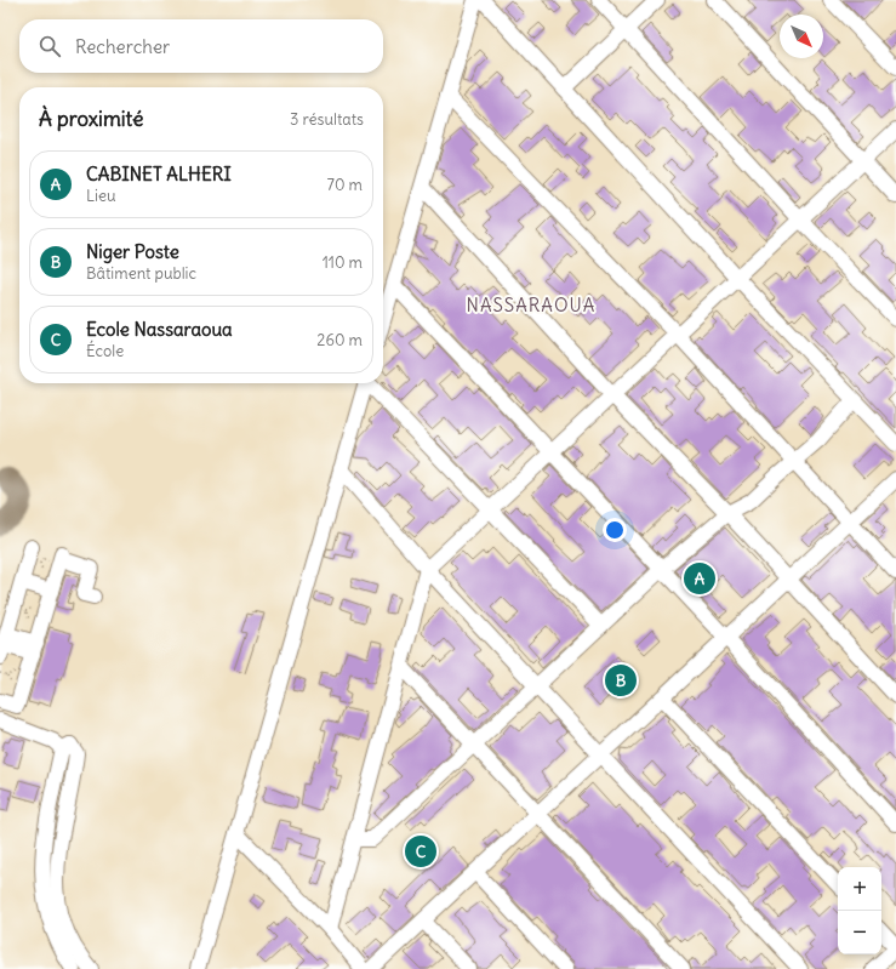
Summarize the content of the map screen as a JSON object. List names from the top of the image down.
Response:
{
  "districts": ["NASSARAOUA"],
  "north": "bottom right",
  "page": {
    "search": "Rechercher",
    "heading": ["À proximité", "3 résultats"],
    "list": [
      {
        "mark": "A",
        "name": "CABINET ALHERI",
        "note": "Lieu",
        "value": "70 m"
      },
      {
        "mark": "B",
        "name": "Niger Poste",
        "note": "Bâtiment public",
        "value": "110 m"
      },
      {
        "mark": "C",
        "name": "Ecole Nassaraoua",
        "note": "École",
        "value": "260 m"
      }
    ],
    "pins": ["A", "B", "C"],
    "map_buttons": ["+", "−"]
  }
}
